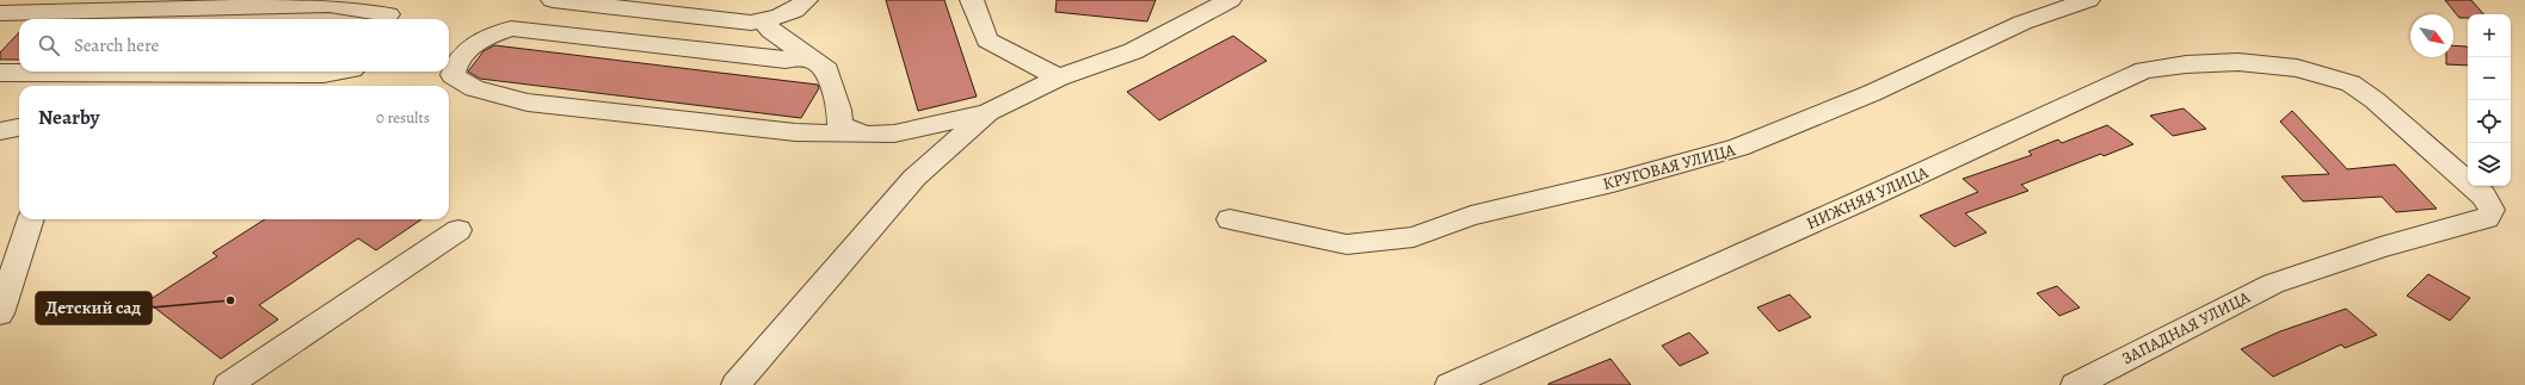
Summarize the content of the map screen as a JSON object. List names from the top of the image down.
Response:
{
  "streets": {
    "street": ["КРУГОВАЯ УЛИЦА", "НИЖНЯЯ УЛИЦА", "ЗАПАДНАЯ УЛИЦА"]
  },
  "crossings": [
    ["НИЖНЯЯ УЛИЦА", "ЗАПАДНАЯ УЛИЦА"]
  ],
  "places": ["Детский сад"],
  "north": "bottom right",
  "page": {
    "map_buttons": ["+", "−"],
    "search": "Search here",
    "heading": ["Nearby", "0 results"]
  }
}
